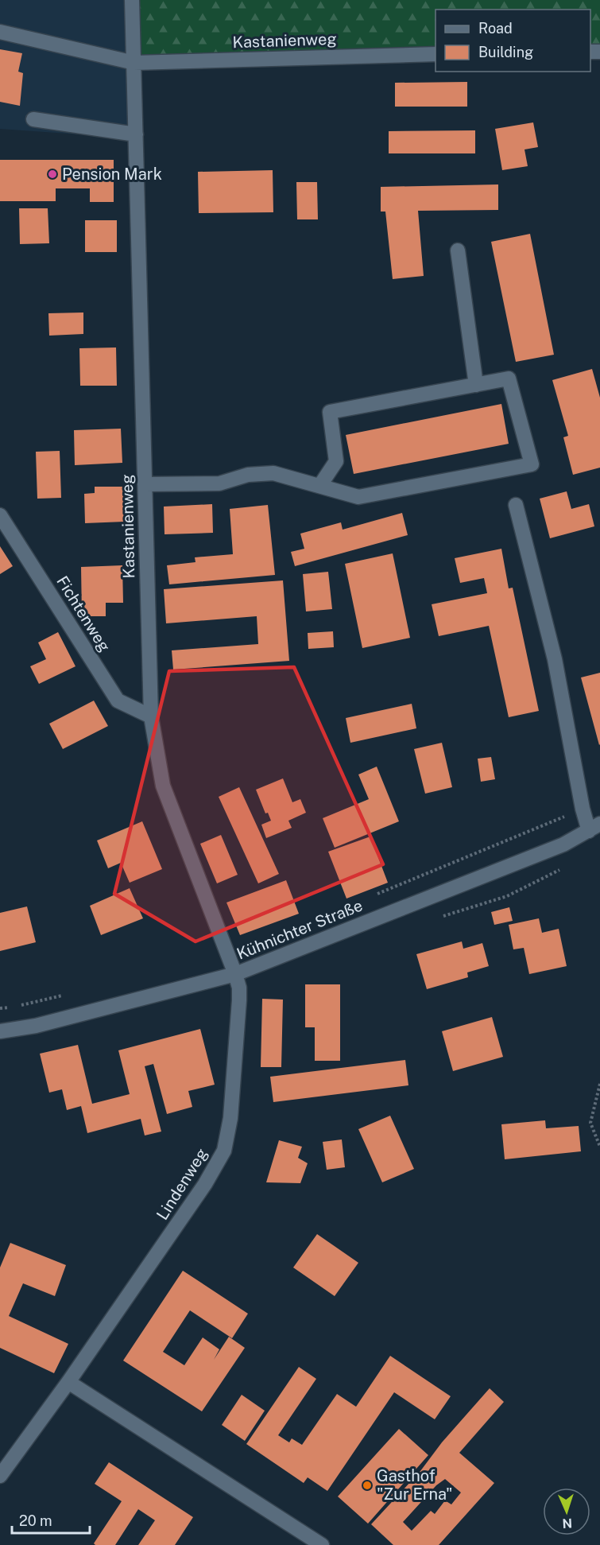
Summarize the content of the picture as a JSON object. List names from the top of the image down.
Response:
{
  "streets": {
    "street": [
      "Kastanienweg",
      "Fichtenweg",
      "Kühnichter Straße",
      "Lindenweg"
    ]
  },
  "crossings": [
    ["Kastanienweg", "Fichtenweg"],
    ["Kastanienweg", "Kühnichter Straße"],
    ["Kastanienweg", "Lindenweg"],
    ["Kühnichter Straße", "Lindenweg"]
  ],
  "places": ["Pension Mark", "Gasthof \"Zur Erna\""],
  "legend": ["Road", "Building"],
  "scale_bar": "20 m",
  "north": "bottom"
}
